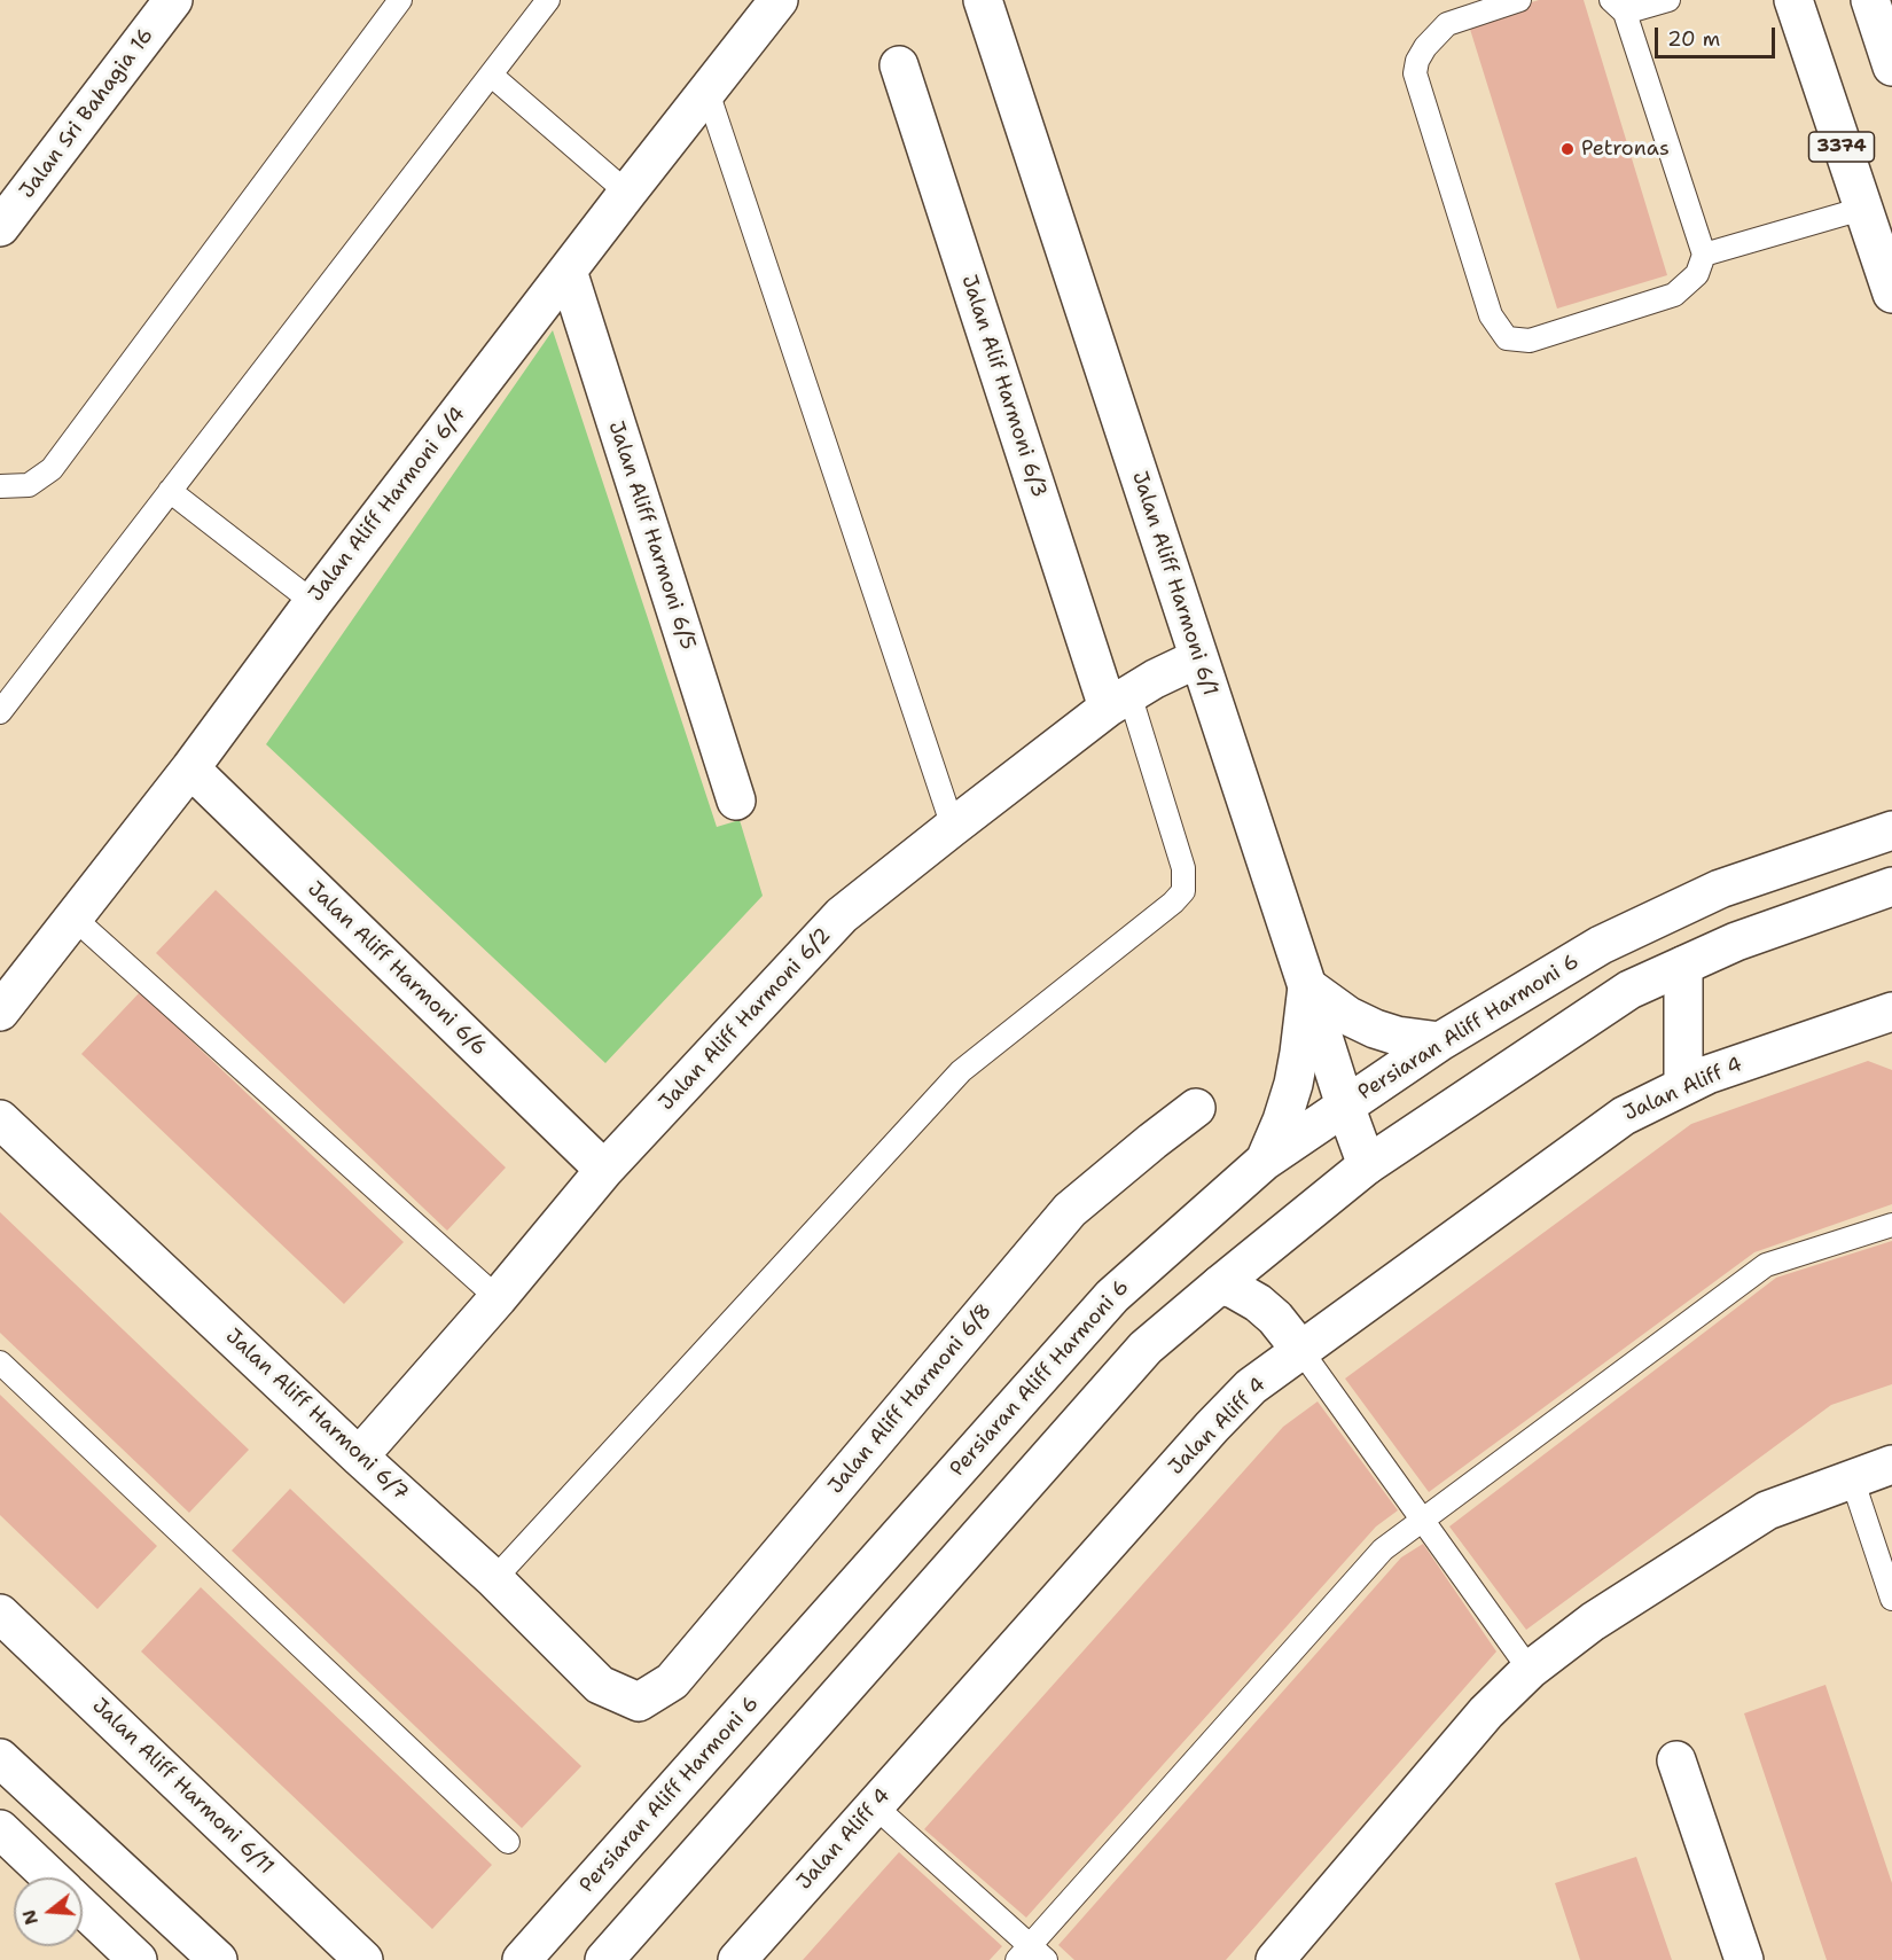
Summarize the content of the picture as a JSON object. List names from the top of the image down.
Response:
{
  "streets": {
    "street": [
      "Jalan Sri Bahagia 16",
      "3374",
      "Jalan Alif Harmoni 6/3",
      "Jalan Aliff Harmoni 6/4",
      "Jalan Aliff Harmoni 6/5",
      "Jalan Aliff Harmoni 6/1",
      "Jalan Aliff Harmoni 6/6",
      "Jalan Aliff Harmoni 6/2",
      "Persiaran Aliff Harmoni 6",
      "Jalan Aliff 4",
      "Jalan Aliff Harmoni 6/8",
      "Jalan Aliff Harmoni 6/7",
      "Jalan Aliff Harmoni 6/11"
    ]
  },
  "crossings": [
    ["Jalan Alif Harmoni 6/3", "Jalan Aliff Harmoni 6/2"],
    ["Jalan Aliff Harmoni 6/4", "Jalan Aliff Harmoni 6/5"],
    ["Jalan Aliff Harmoni 6/4", "Jalan Aliff Harmoni 6/6"],
    ["Jalan Aliff Harmoni 6/1", "Jalan Aliff Harmoni 6/2"],
    ["Jalan Aliff Harmoni 6/1", "Persiaran Aliff Harmoni 6"],
    ["Jalan Aliff Harmoni 6/6", "Jalan Aliff Harmoni 6/2"],
    ["Jalan Aliff Harmoni 6/2", "Jalan Aliff Harmoni 6/7"],
    ["Jalan Aliff Harmoni 6/8", "Jalan Aliff Harmoni 6/7"]
  ],
  "places": ["Petronas"],
  "scale_bar": "20 m",
  "north": "left"
}
